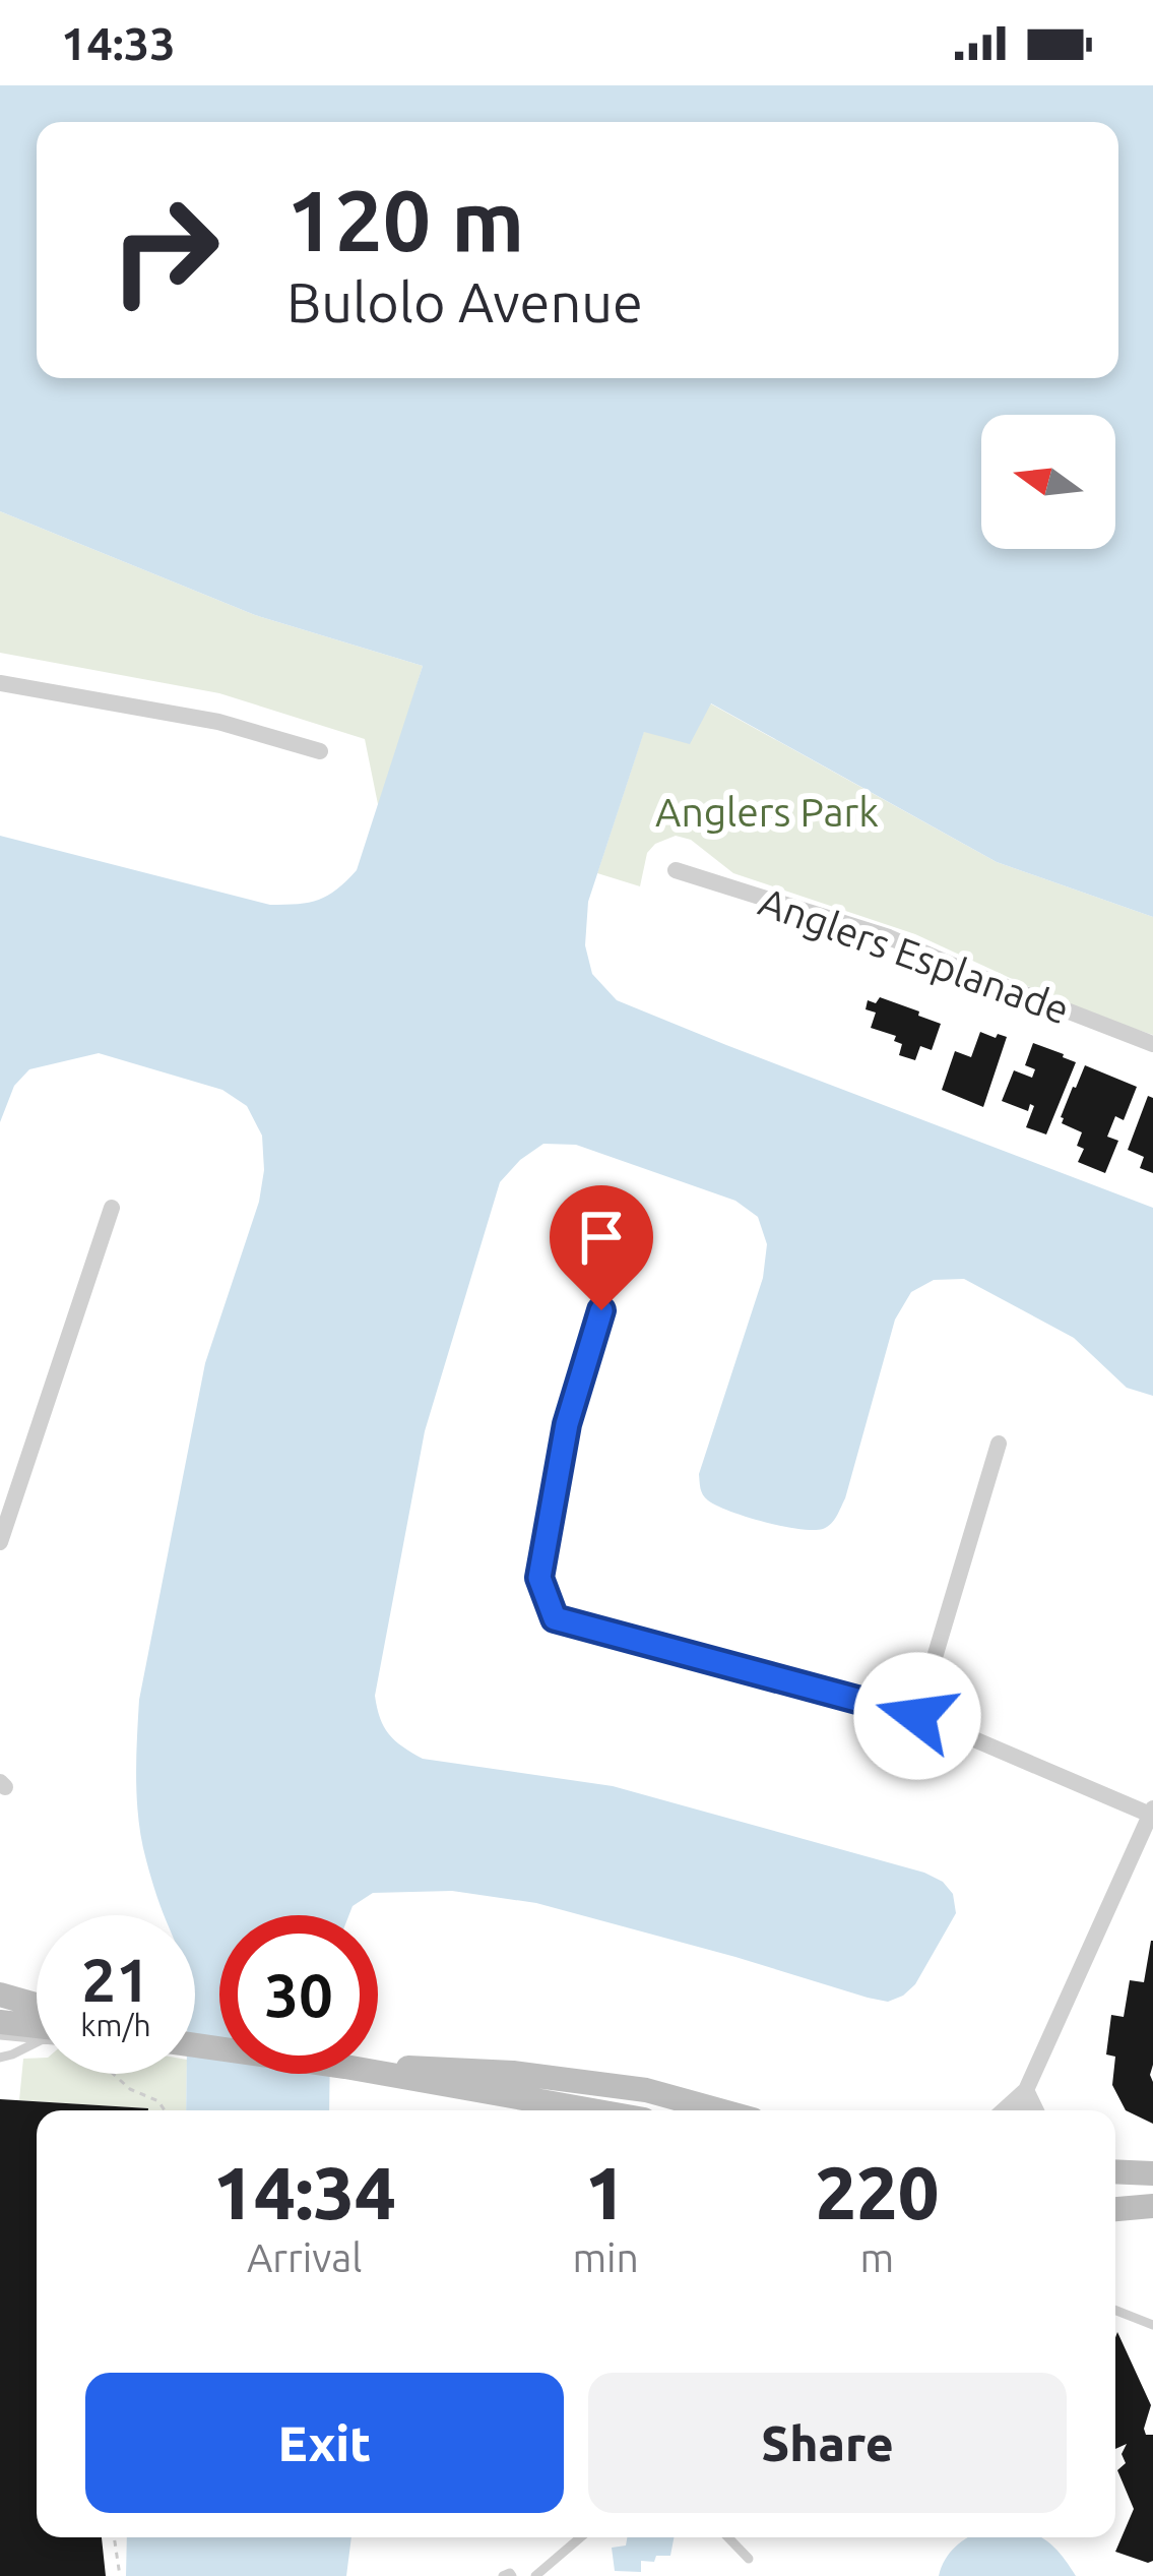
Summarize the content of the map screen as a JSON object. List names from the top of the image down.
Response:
{
  "streets": {
    "street": ["Anglers Esplanade"]
  },
  "parks": ["Anglers Park"],
  "north": "left",
  "page": {
    "status": "14:33",
    "turn": ["120 m", "Bulolo Avenue"],
    "speed": "21 km/h",
    "limit": "30",
    "eta": [
      "14:34",
      "Arrival",
      "1",
      "min",
      "220",
      "m"
    ],
    "buttons": ["Exit", "Share"]
  }
}
